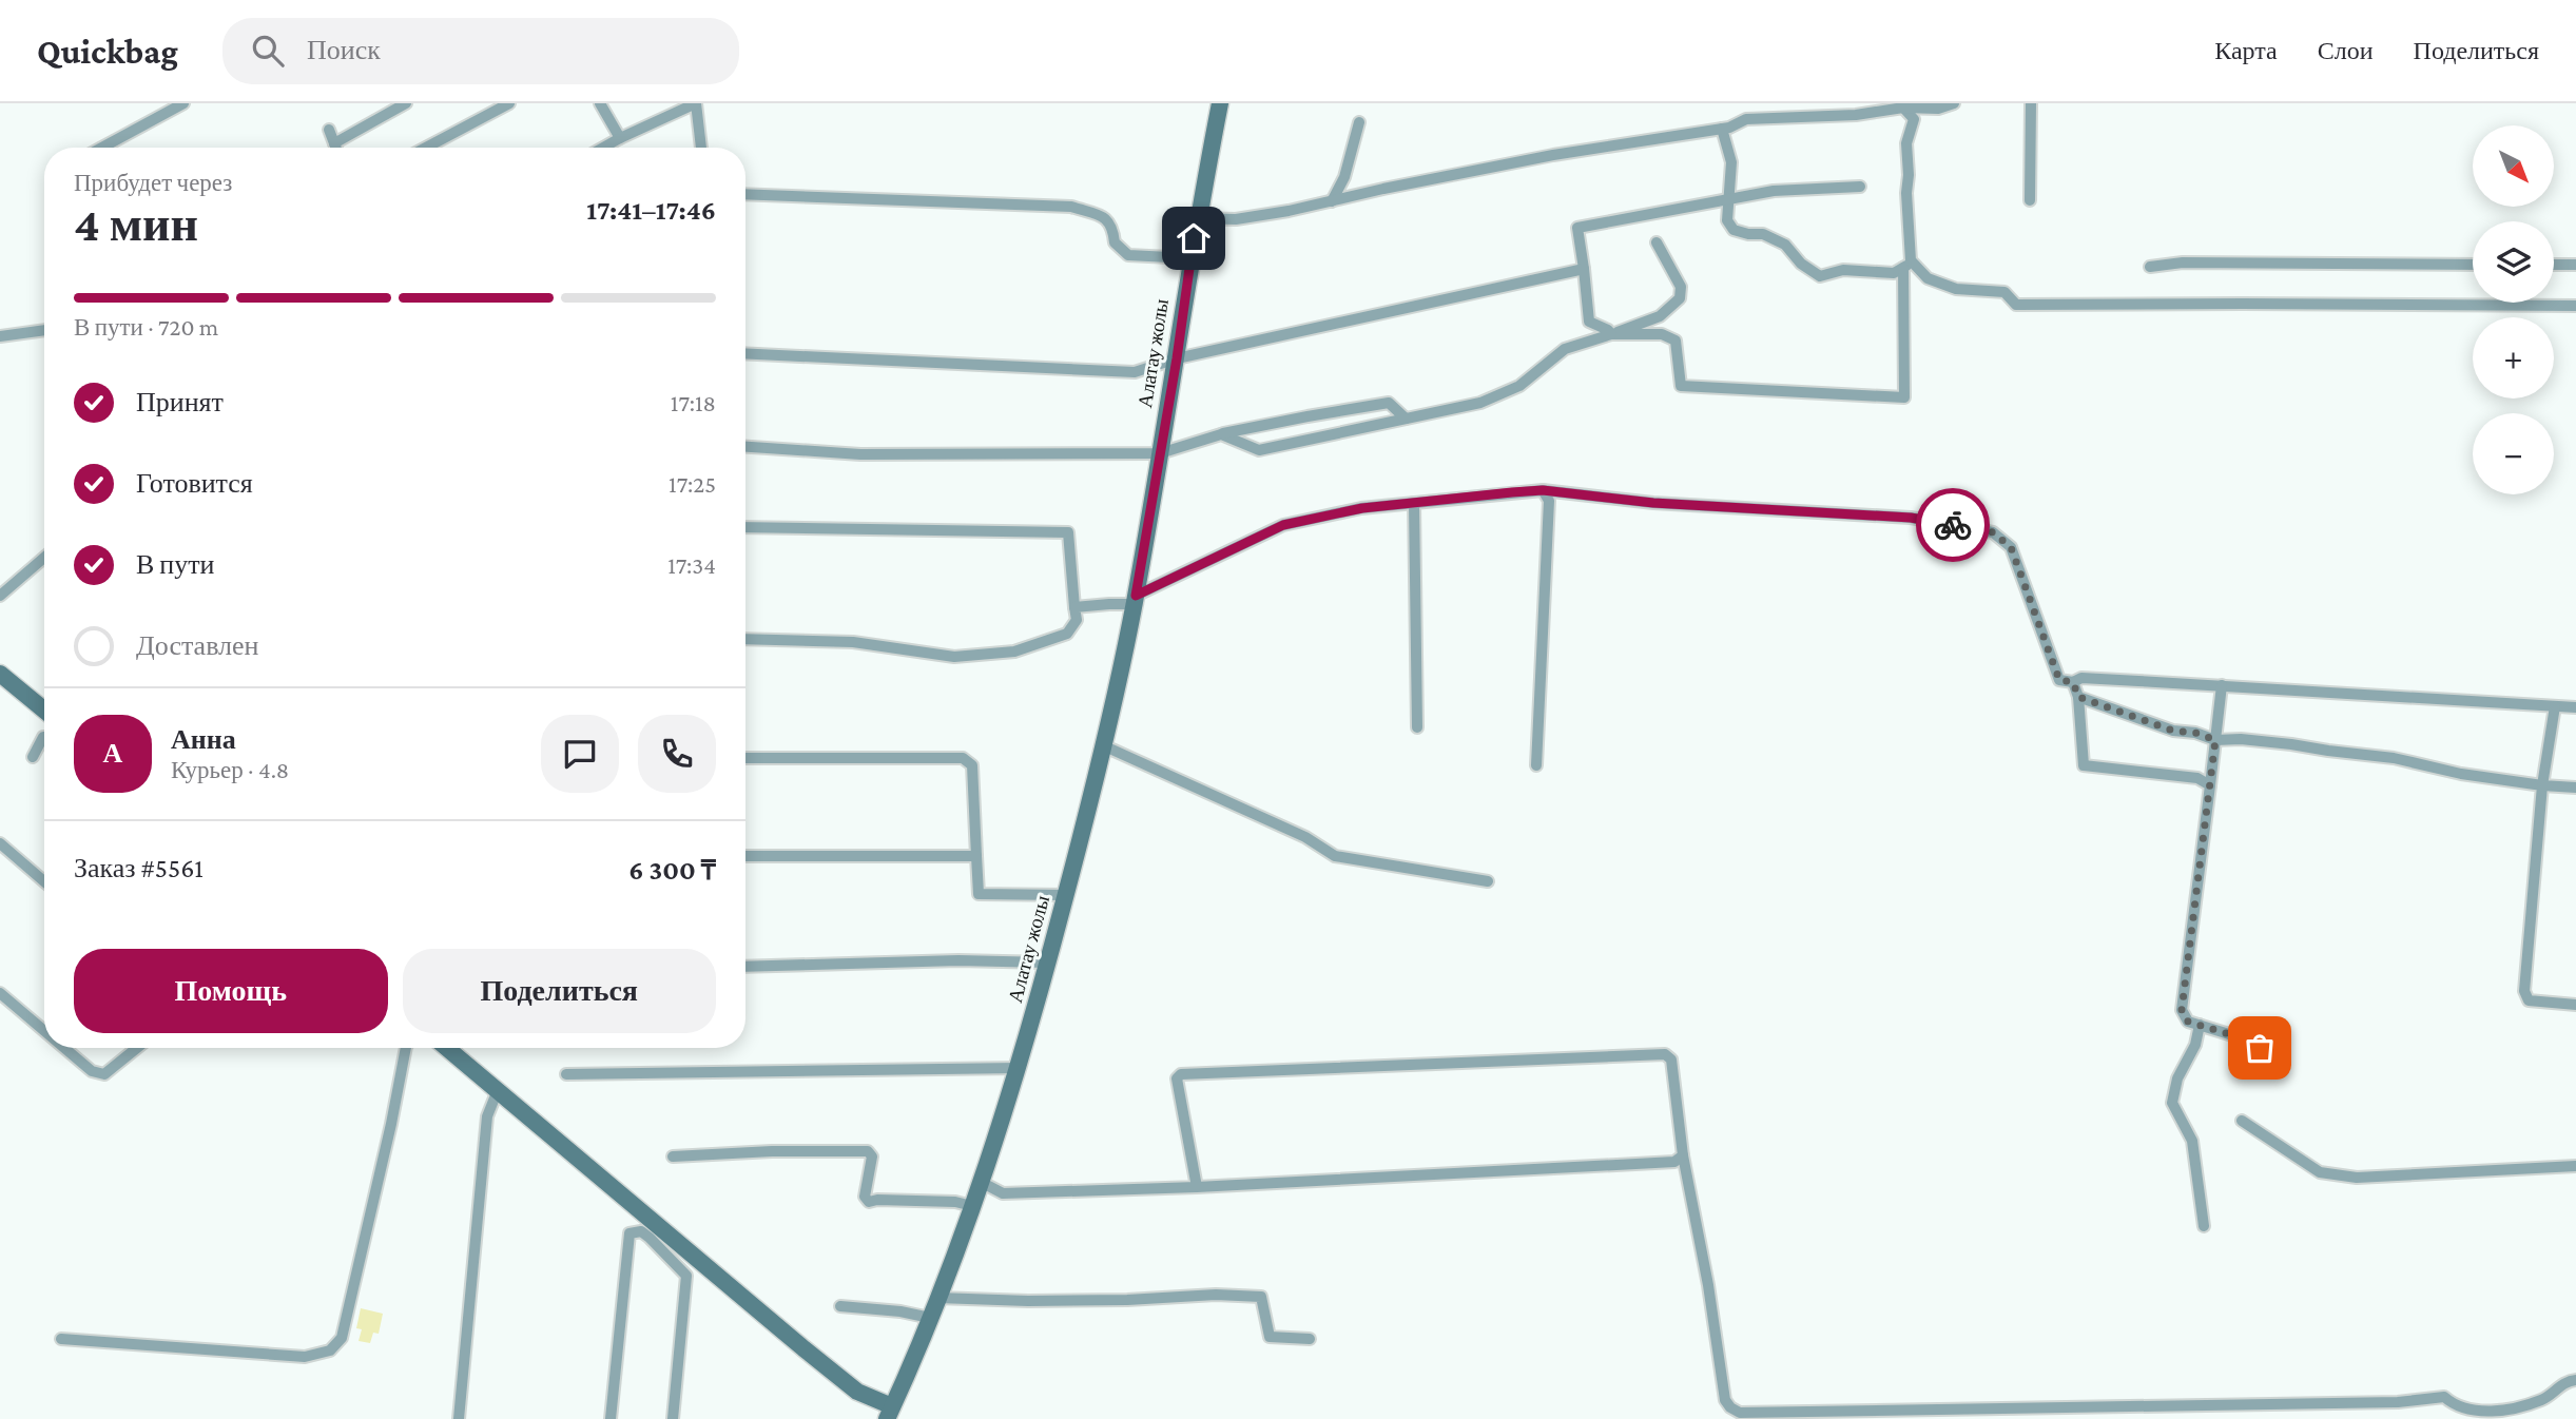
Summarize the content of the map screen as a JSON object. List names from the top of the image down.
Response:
{
  "streets": {
    "main road": ["Алатау жолы"]
  },
  "north": "bottom right",
  "page": {
    "header": "Quickbag",
    "search": "Поиск",
    "nav": ["Карта", "Слои", "Поделиться"],
    "map_buttons": ["+", "−"],
    "heading": ["4 мин", "Прибудет через", "17:41–17:46"],
    "panel": [
      "Анна",
      "Курьер · 4.8",
      "Заказ #5561",
      "6 300 ₸"
    ],
    "bar": "В пути · 720 m",
    "list": [
      ["Принят", "17:18"],
      ["Готовится", "17:25"],
      ["В пути", "17:34"],
      "Доставлен"
    ],
    "round": "А",
    "buttons": ["Помощь", "Поделиться"]
  }
}
